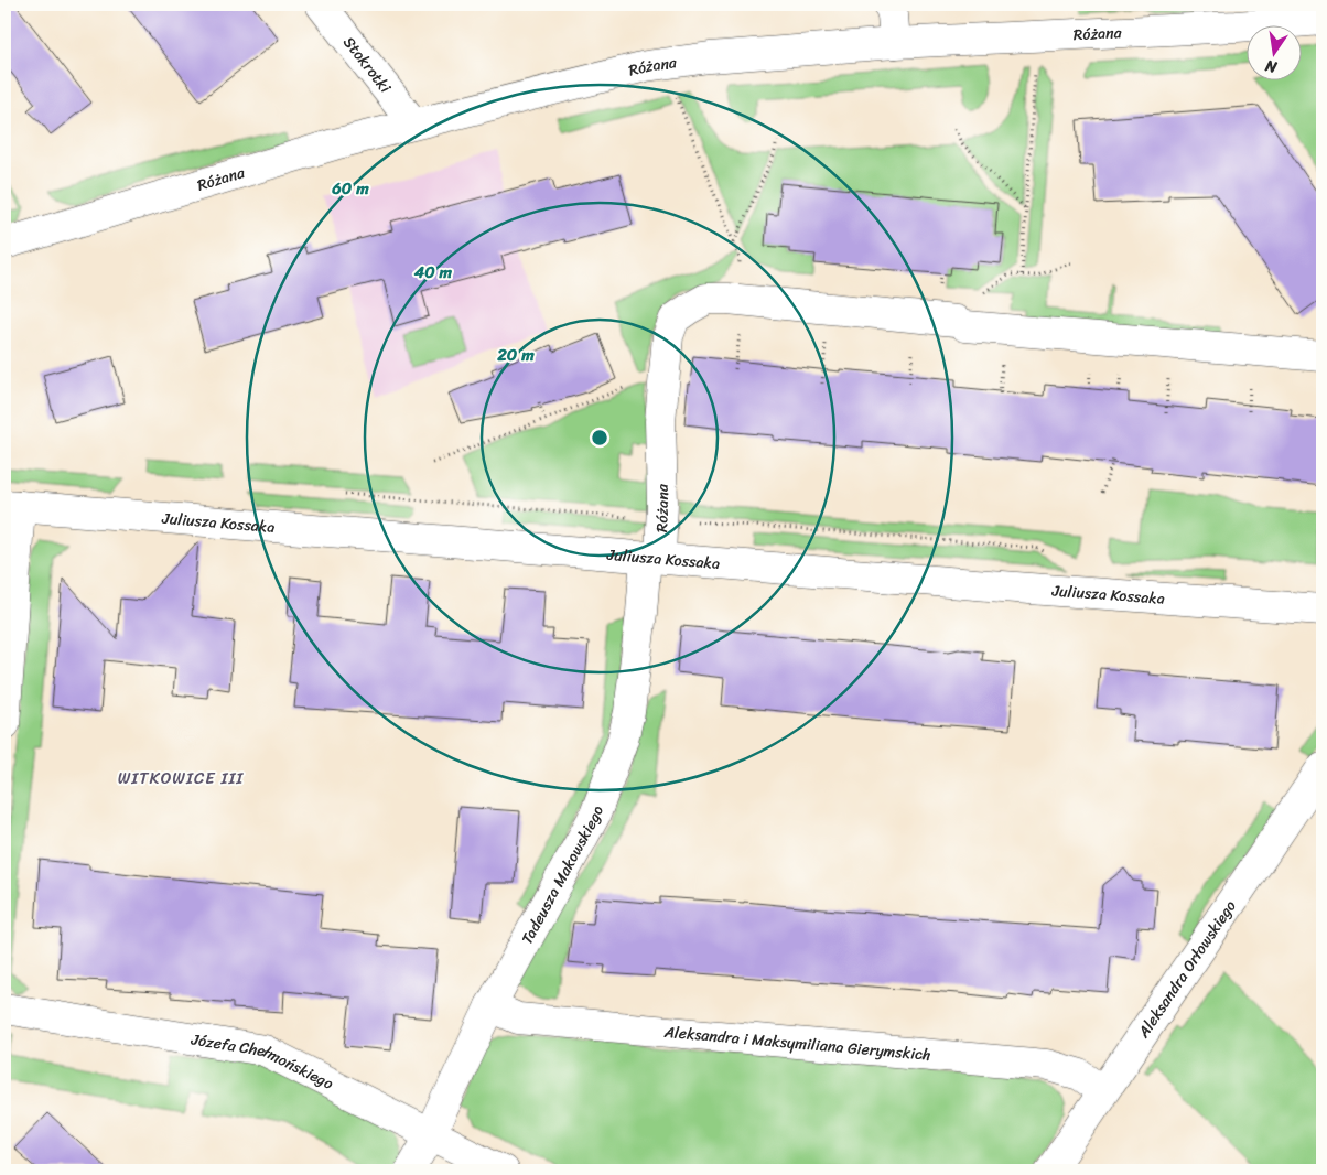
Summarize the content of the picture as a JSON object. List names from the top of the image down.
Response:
{
  "streets": {
    "street": [
      "Różana",
      "Stokrotki",
      "Juliusza Kossaka",
      "Tadeusza Makowskiego",
      "Aleksandra Orłowskiego",
      "Aleksandra i Maksymiliana Gierymskich",
      "Józefa Chełmońskiego"
    ]
  },
  "crossings": [
    ["Różana", "Stokrotki"],
    ["Różana", "Juliusza Kossaka"],
    ["Różana", "Tadeusza Makowskiego"],
    ["Juliusza Kossaka", "Tadeusza Makowskiego"],
    ["Tadeusza Makowskiego", "Aleksandra i Maksymiliana Gierymskich"],
    ["Tadeusza Makowskiego", "Józefa Chełmońskiego"],
    ["Aleksandra Orłowskiego", "Aleksandra i Maksymiliana Gierymskich"]
  ],
  "districts": ["WITKOWICE III"],
  "north": "bottom",
  "rings": ["60 m", "40 m", "20 m"]
}
